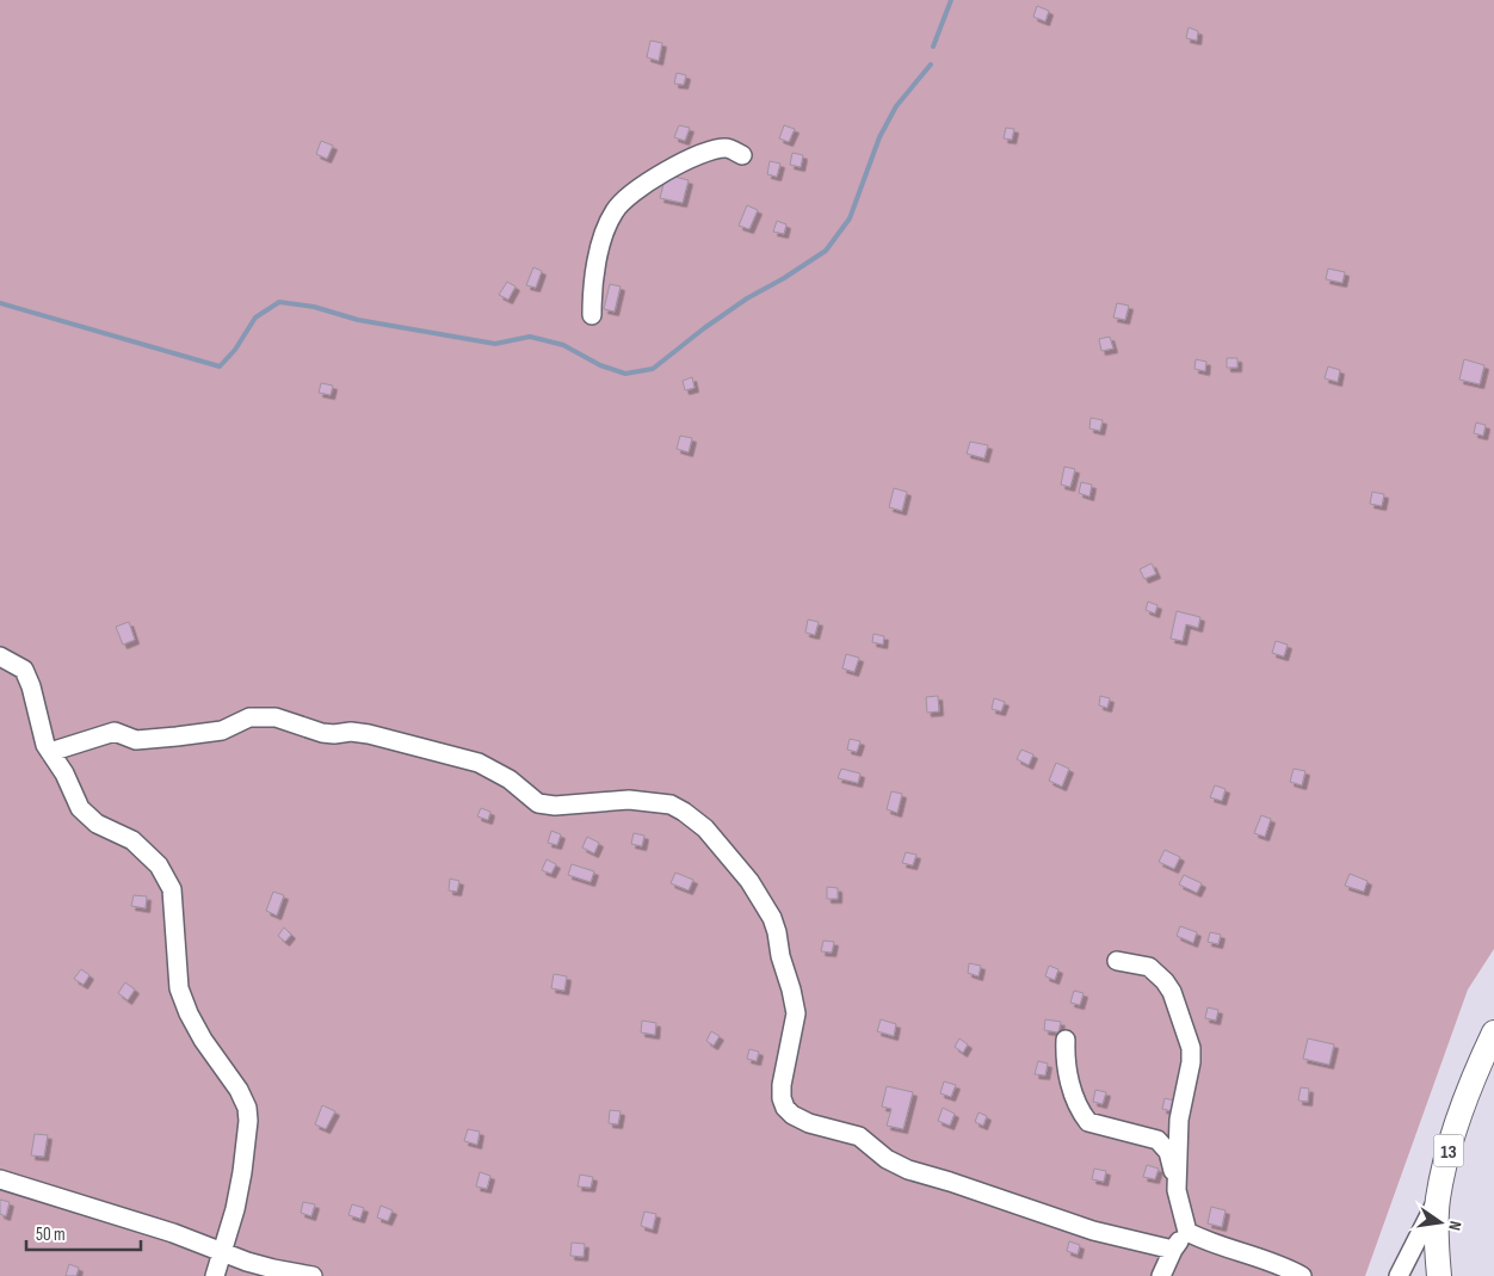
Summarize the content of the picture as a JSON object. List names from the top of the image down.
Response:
{
  "streets": {
    "main road": ["13"]
  },
  "scale_bar": "50 m",
  "north": "right"
}
